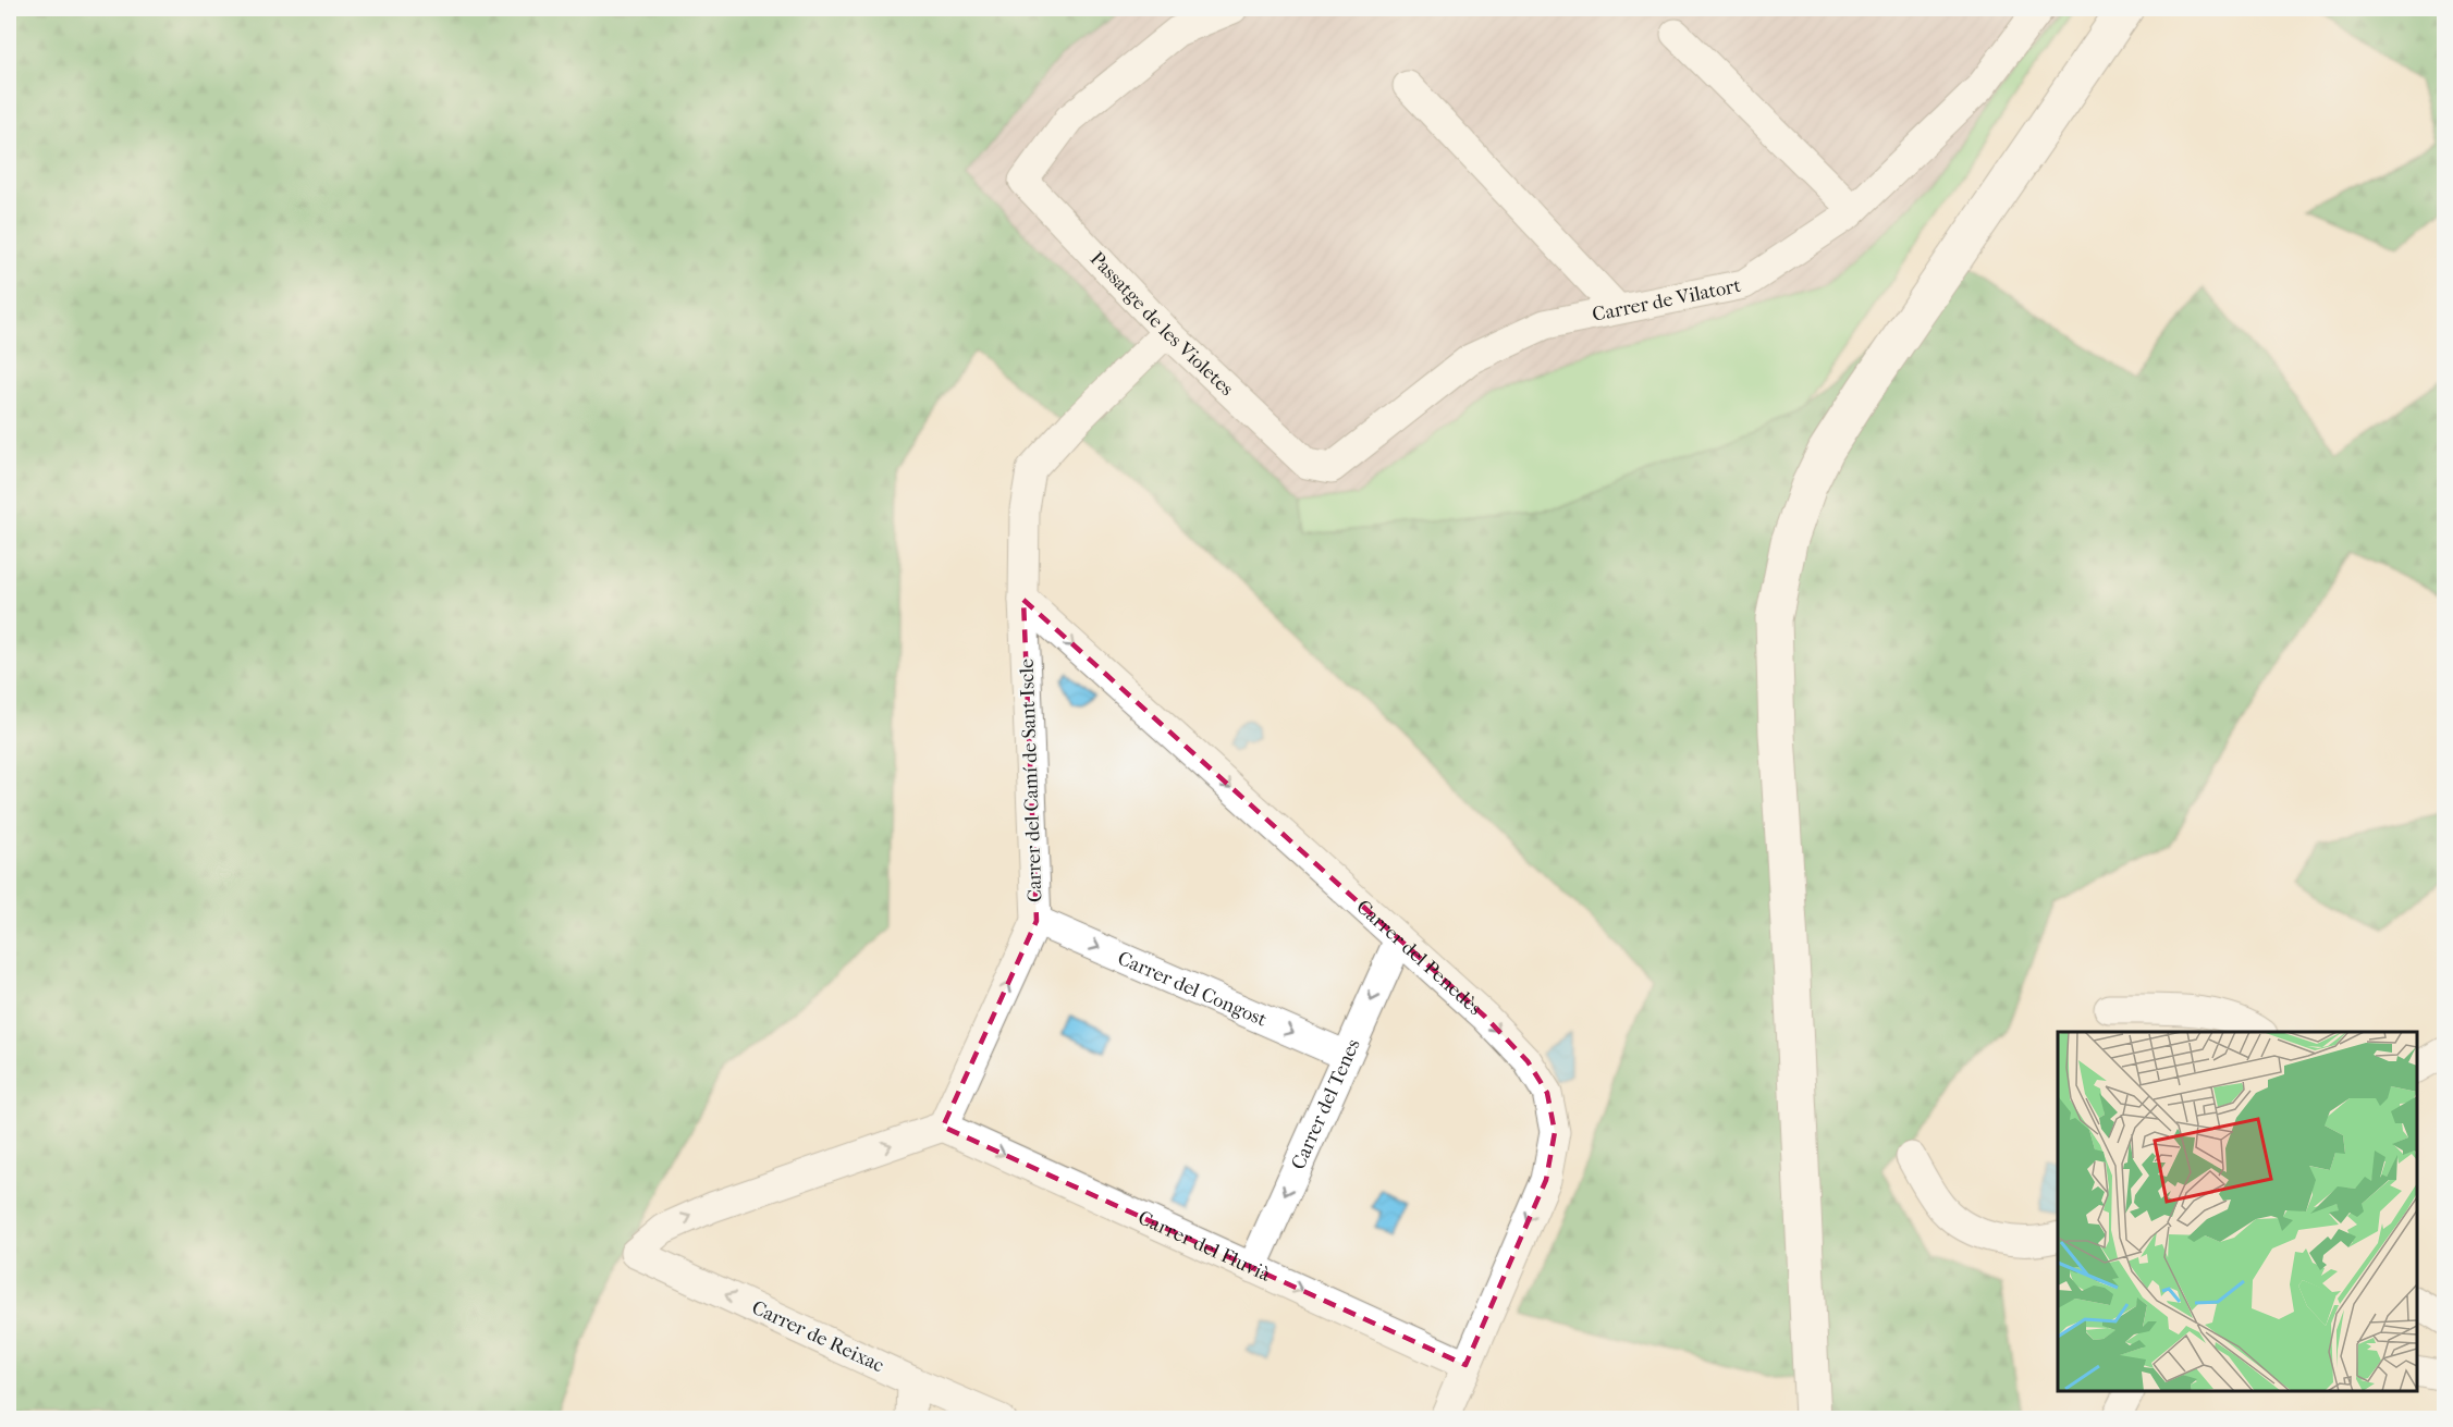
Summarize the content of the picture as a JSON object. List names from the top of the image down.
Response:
{
  "streets": {
    "street": [
      "Carrer de Vilatort",
      "Passatge de les Violetes",
      "Carrer del Camí de Sant Iscle",
      "Carrer del Penedès",
      "Carrer del Congost",
      "Carrer del Tenes",
      "Carrer del Fluvià",
      "Carrer de Reixac"
    ]
  },
  "crossings": [
    ["Carrer de Vilatort", "Passatge de les Violetes"],
    ["Passatge de les Violetes", "Carrer del Camí de Sant Iscle"],
    ["Carrer del Camí de Sant Iscle", "Carrer del Penedès"],
    ["Carrer del Camí de Sant Iscle", "Carrer del Congost"],
    ["Carrer del Camí de Sant Iscle", "Carrer del Fluvià"],
    ["Carrer del Camí de Sant Iscle", "Carrer de Reixac"],
    ["Carrer del Penedès", "Carrer del Tenes"],
    ["Carrer del Penedès", "Carrer del Fluvià"],
    ["Carrer del Congost", "Carrer del Tenes"],
    ["Carrer del Tenes", "Carrer del Fluvià"],
    ["Carrer del Fluvià", "Carrer de Reixac"]
  ],
  "one_way": [
    "Carrer del Penedès",
    "Carrer del Congost",
    "Carrer del Tenes",
    "Carrer del Fluvià"
  ]
}
